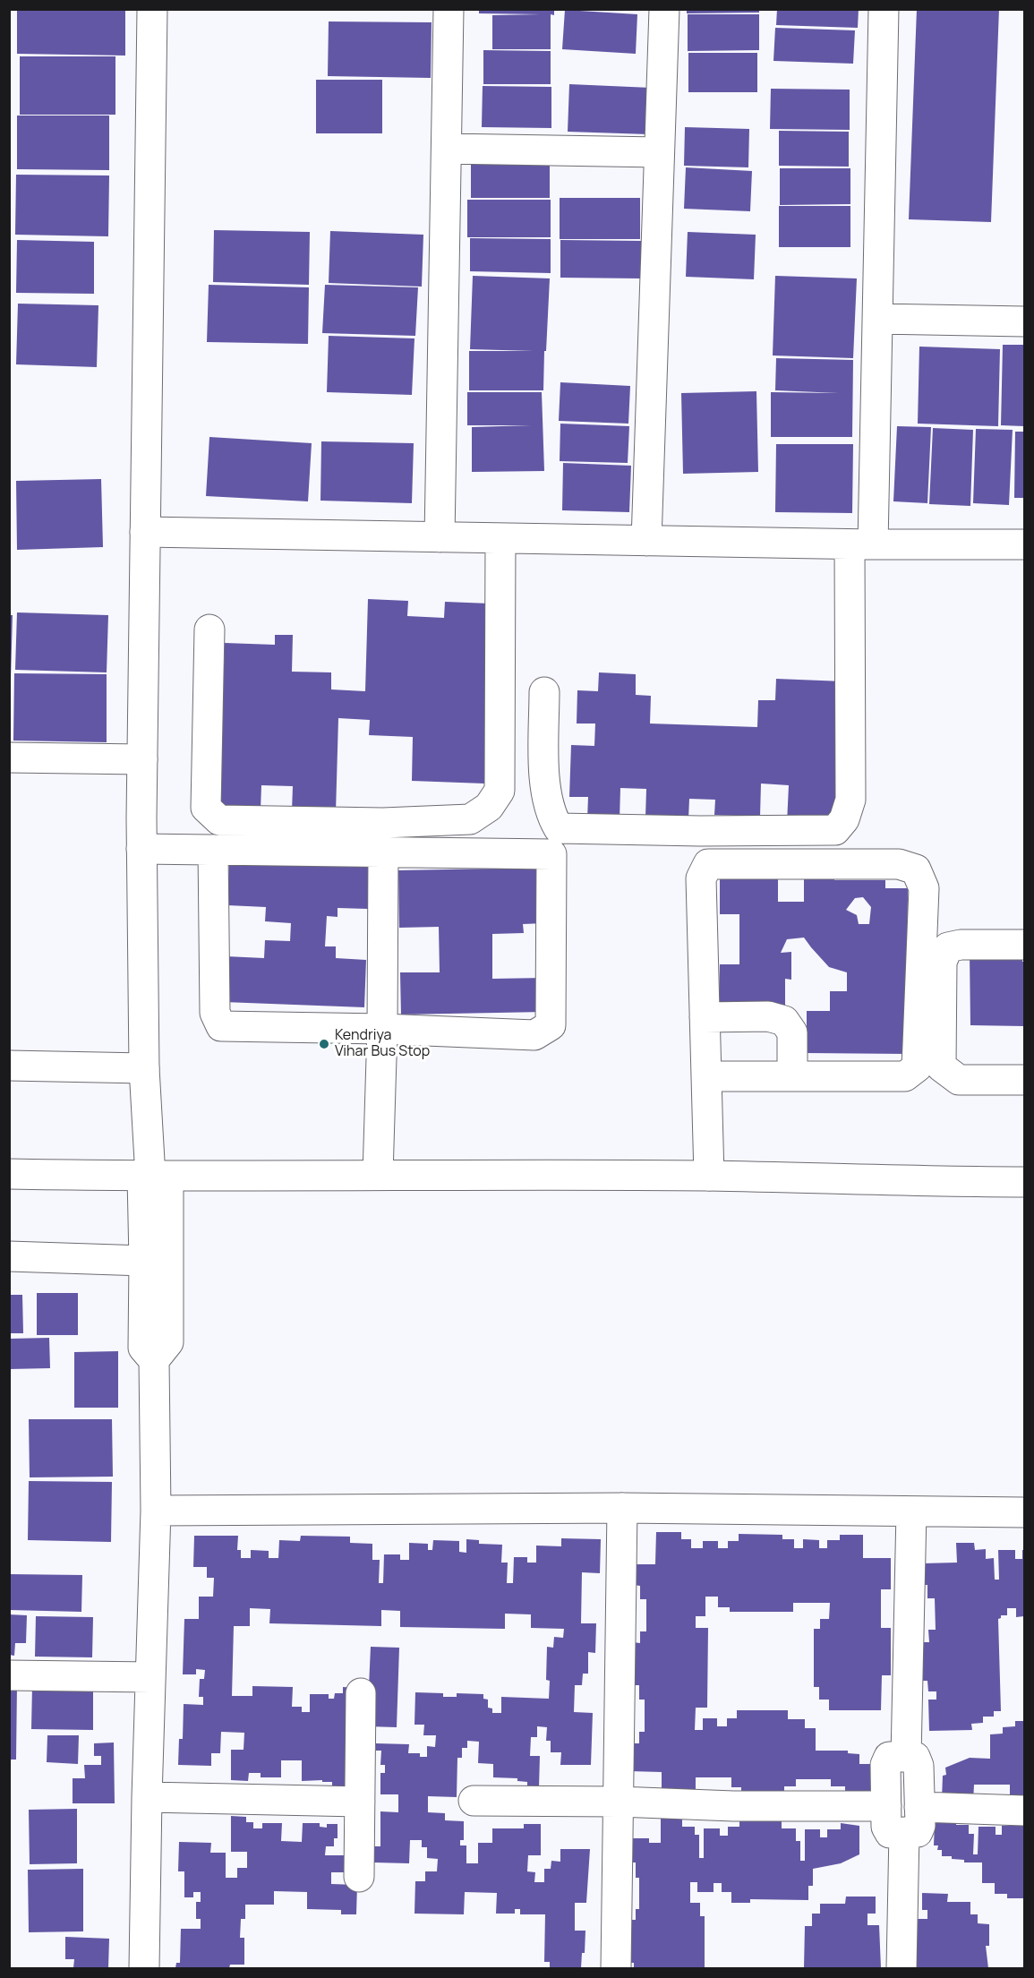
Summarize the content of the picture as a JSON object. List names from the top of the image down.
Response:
{
  "places": ["Kendriya Vihar Bus Stop"]
}
